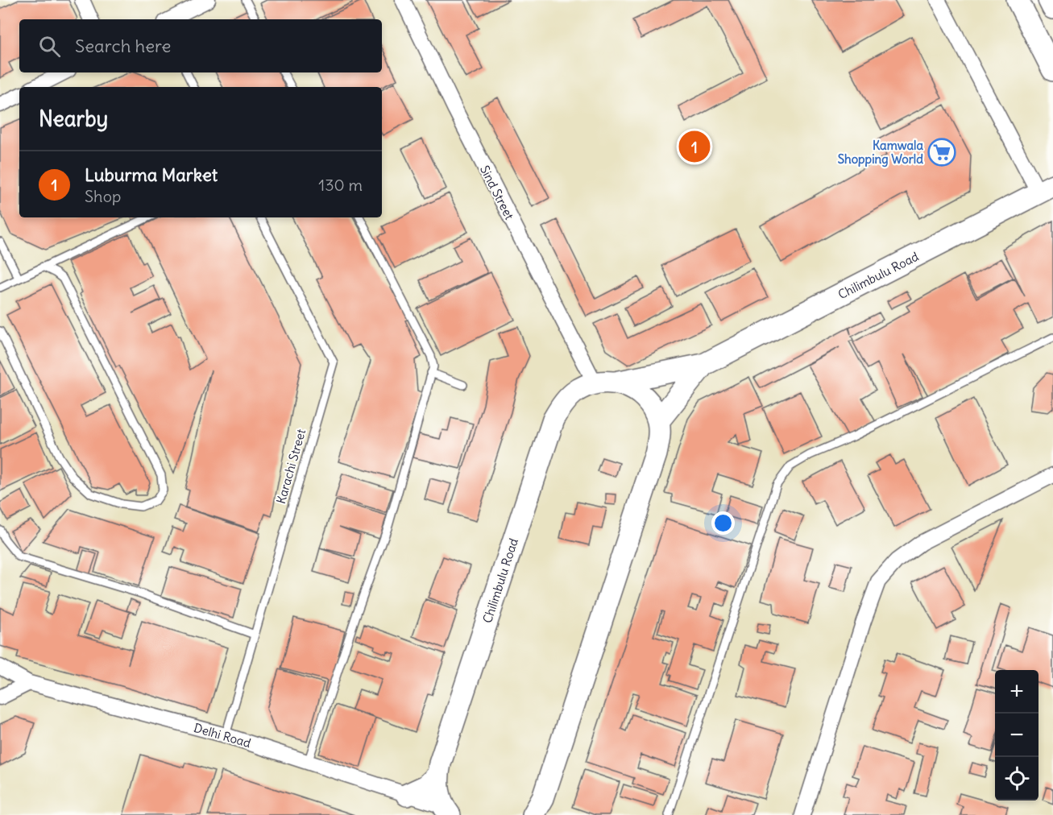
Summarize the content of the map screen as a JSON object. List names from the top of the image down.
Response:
{
  "streets": {
    "main road": ["Chilimbulu Road"],
    "street": ["Sind Street", "Delhi Road"],
    "lane": ["Karachi Street"]
  },
  "crossings": [
    ["Sind Street", "Chilimbulu Road"],
    ["Chilimbulu Road", "Delhi Road"],
    ["Karachi Street", "Delhi Road"]
  ],
  "places": {
    "supermarket": ["Kamwala Shopping World"]
  },
  "page": {
    "search": "Search here",
    "heading": "Nearby",
    "pins": "1",
    "list": [
      {
        "mark": "1",
        "name": "Luburma Market",
        "note": "Shop",
        "value": "130 m"
      }
    ],
    "map_buttons": ["+", "−"]
  }
}
